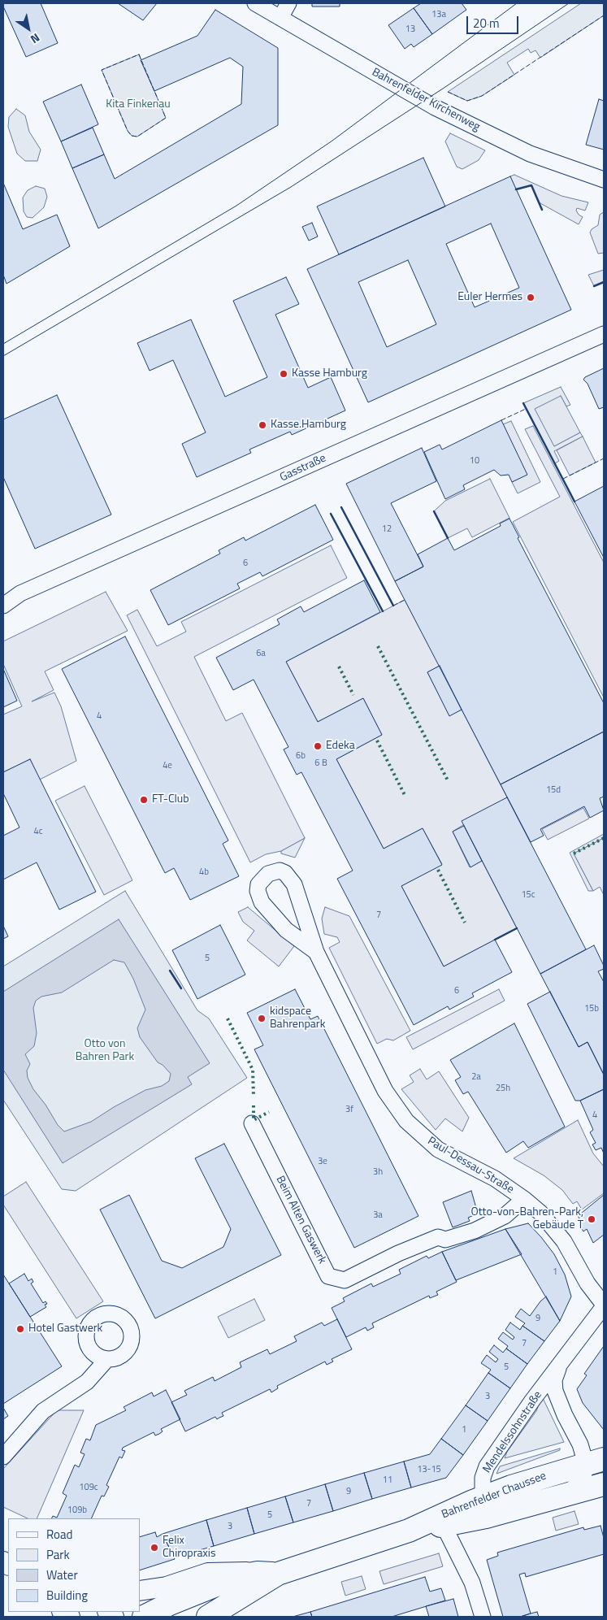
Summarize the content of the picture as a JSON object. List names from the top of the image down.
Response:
{
  "streets": {
    "main road": ["Bahrenfelder Chaussee"],
    "street": [
      "Bahrenfelder Kirchenweg",
      "Gasstraße",
      "Paul-Dessau-Straße",
      "Beim Alten Gaswerk",
      "Mendelssohnstraße"
    ]
  },
  "crossings": [
    ["Paul-Dessau-Straße", "Beim Alten Gaswerk"],
    ["Paul-Dessau-Straße", "Mendelssohnstraße"],
    ["Mendelssohnstraße", "Bahrenfelder Chaussee"]
  ],
  "parks": ["Kita Finkenau", "Otto von Bahren Park"],
  "places": [
    "Euler Hermes",
    "Kasse Hamburg",
    "Kasse.Hamburg",
    "Edeka",
    "FT-Club",
    "kidspace Bahrenpark",
    "Otto-von-Bahren-Park, Gebäude T",
    "Hotel Gastwerk",
    "Felix Chiropraxis"
  ],
  "house_numbers": [
    "13a",
    "13",
    "10",
    "12",
    "6",
    "6a",
    "4",
    "6b",
    "6 B",
    "4e",
    "15d",
    "4c",
    "4b",
    "15c",
    "7",
    "5",
    "6",
    "15b",
    "2a",
    "25h",
    "3f",
    "4",
    "3e",
    "3h",
    "3a",
    "1",
    "9",
    "7",
    "5",
    "3",
    "1",
    "13-15",
    "11",
    "109c",
    "9",
    "7",
    "109b",
    "5",
    "3"
  ],
  "legend": [
    "Road",
    "Park",
    "Water",
    "Building"
  ],
  "scale_bar": "20 m",
  "north": "bottom right"
}
